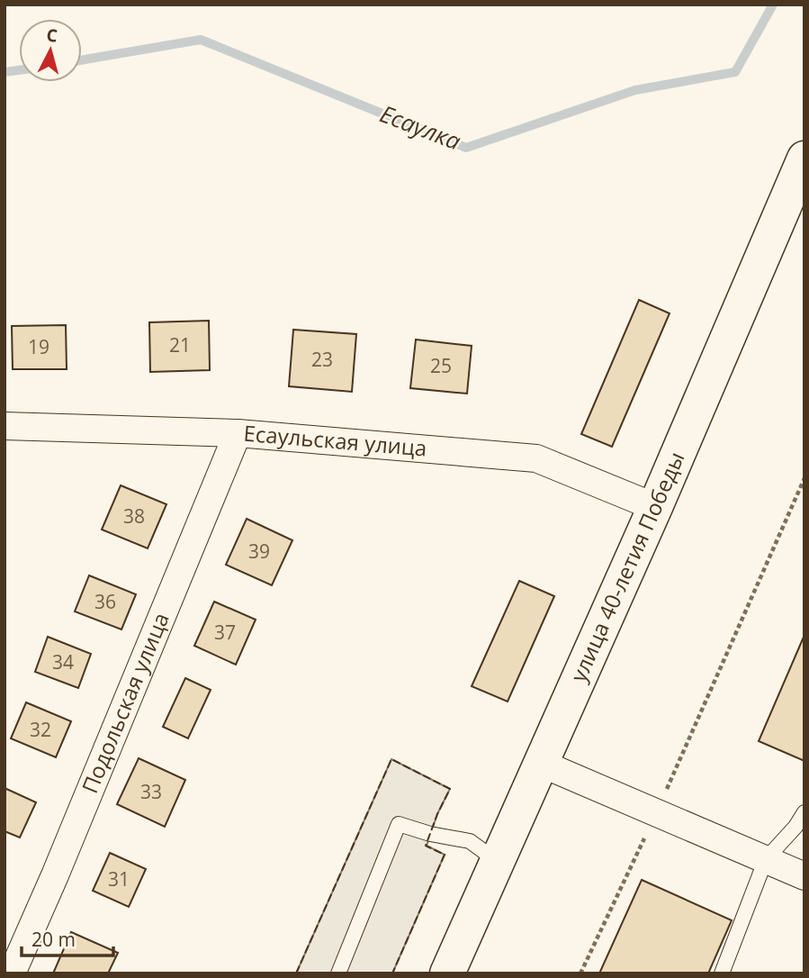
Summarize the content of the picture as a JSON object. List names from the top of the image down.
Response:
{
  "streets": {
    "main road": ["улица 40-летия Победы"],
    "street": ["Есаульская улица", "Подольская улица"]
  },
  "crossings": [
    ["Есаульская улица", "улица 40-летия Победы"],
    ["Есаульская улица", "Подольская улица"]
  ],
  "water": ["Есаулка"],
  "house_numbers": [
    "21",
    "19",
    "23",
    "25",
    "38",
    "39",
    "36",
    "37",
    "34",
    "32",
    "33",
    "31"
  ],
  "scale_bar": "20 m",
  "north": "top"
}
